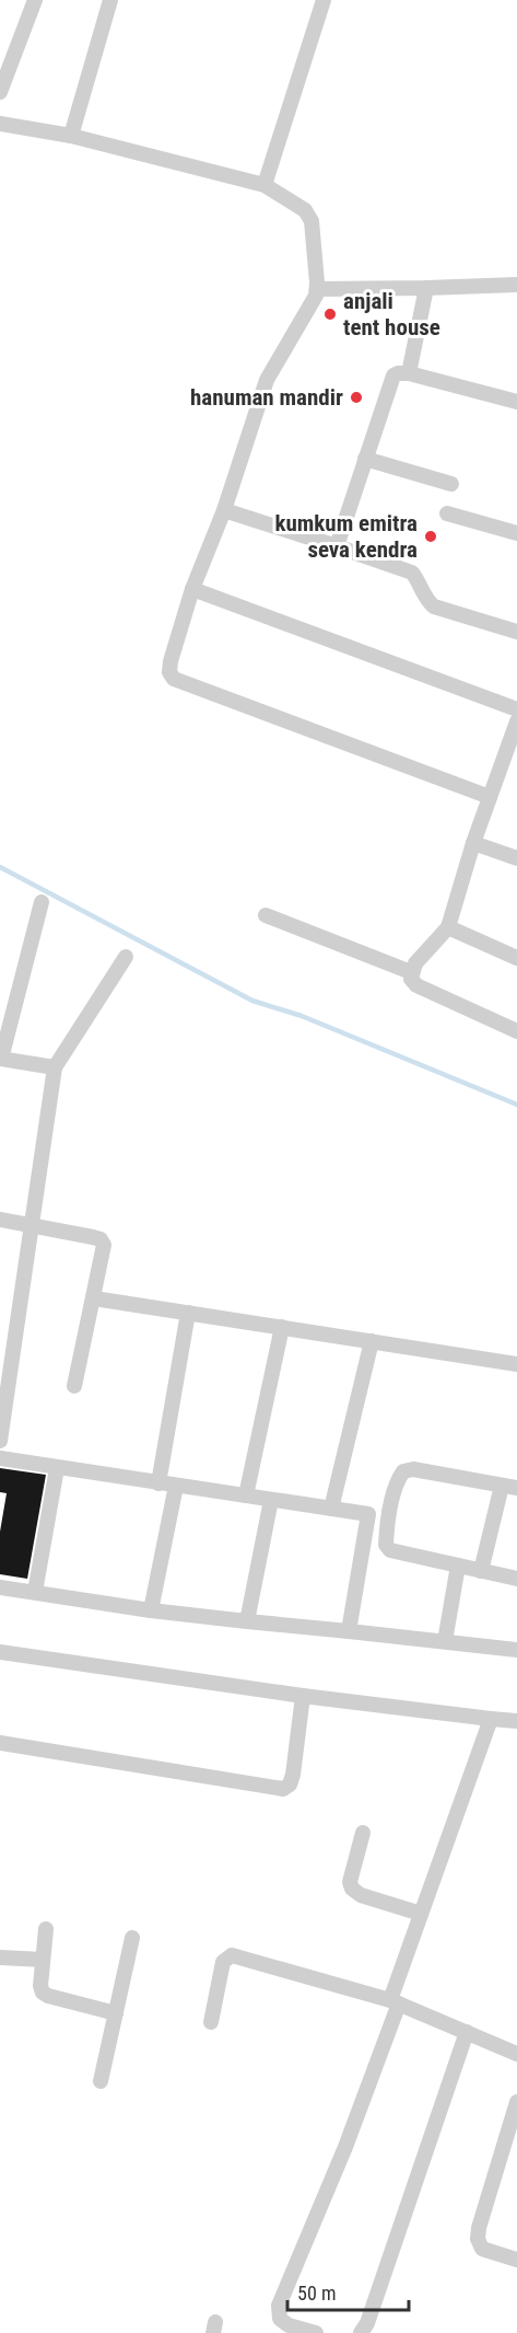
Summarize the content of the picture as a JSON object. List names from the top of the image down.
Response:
{
  "places": ["anjali tent house", "hanuman mandir", "kumkum emitra seva kendra"],
  "scale_bar": "50 m"
}
